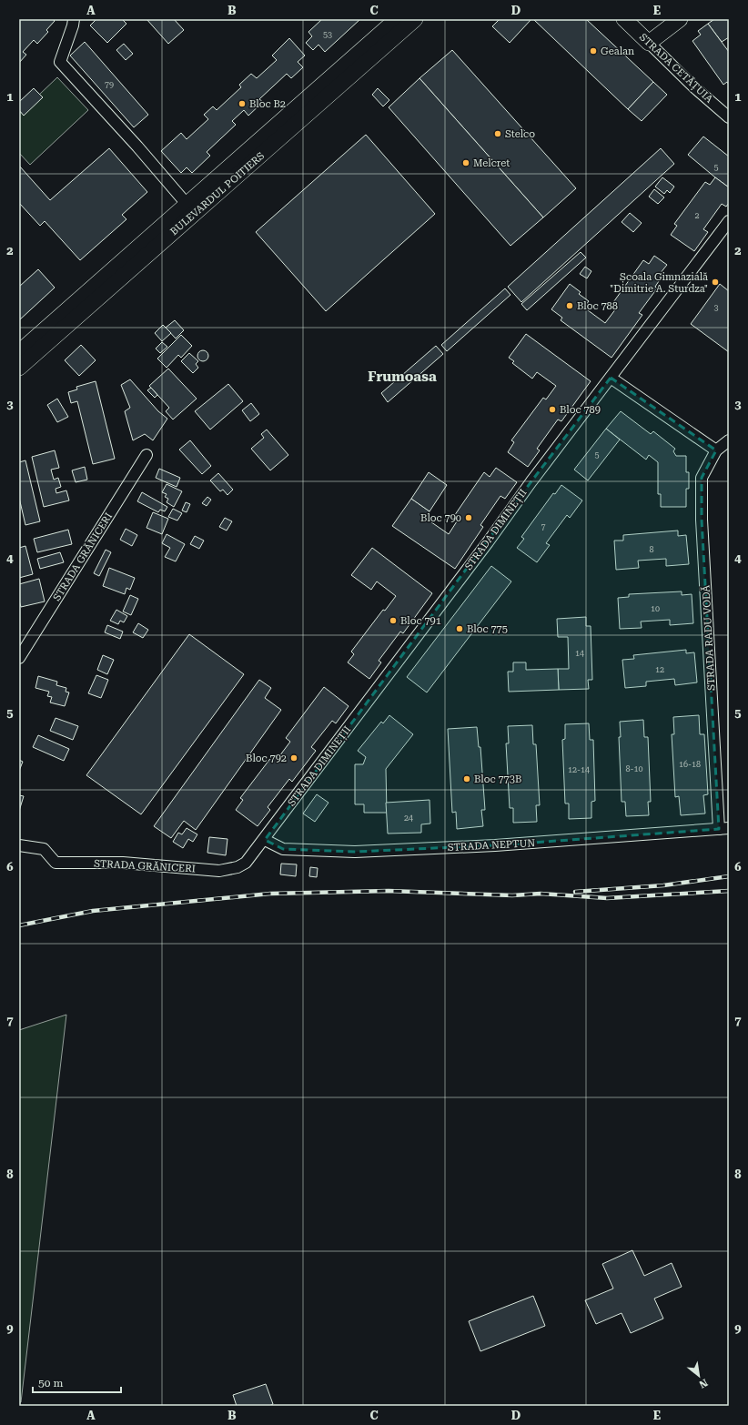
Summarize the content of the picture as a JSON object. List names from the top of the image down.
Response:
{
  "streets": {
    "main road": ["STRADA CETĂȚUIA", "BULEVARDUL POITIERS"],
    "street": [
      "STRADA DIMINEȚII",
      "STRADA GRĂNICERI",
      "STRADA RADU VODĂ",
      "STRADA NEPTUN"
    ]
  },
  "crossings": [
    ["STRADA DIMINEȚII", "STRADA GRĂNICERI"],
    ["STRADA DIMINEȚII", "STRADA NEPTUN"],
    ["STRADA GRĂNICERI", "STRADA NEPTUN"],
    ["STRADA RADU VODĂ", "STRADA NEPTUN"]
  ],
  "districts": ["Frumoasa"],
  "places": [
    "Gealan",
    "Bloc B2",
    "Stelco",
    "Melcret",
    "Școala Gimnazială \"Dimitrie A. Sturdza\"",
    "Bloc 788",
    "Bloc 789",
    "Bloc 790",
    "Bloc 791",
    "Bloc 775",
    "Bloc 792",
    "Bloc 773B"
  ],
  "house_numbers": [
    "53",
    "79",
    "5",
    "2",
    "3",
    "5",
    "7",
    "8",
    "10",
    "14",
    "12",
    "16-18",
    "8-10",
    "12-14",
    "24"
  ],
  "scale_bar": "50 m",
  "north": "bottom right",
  "grid": {
    "columns": [
      "A",
      "B",
      "C",
      "D",
      "E"
    ],
    "rows": [
      "1",
      "2",
      "3",
      "4",
      "5",
      "6",
      "7",
      "8",
      "9"
    ]
  }
}
